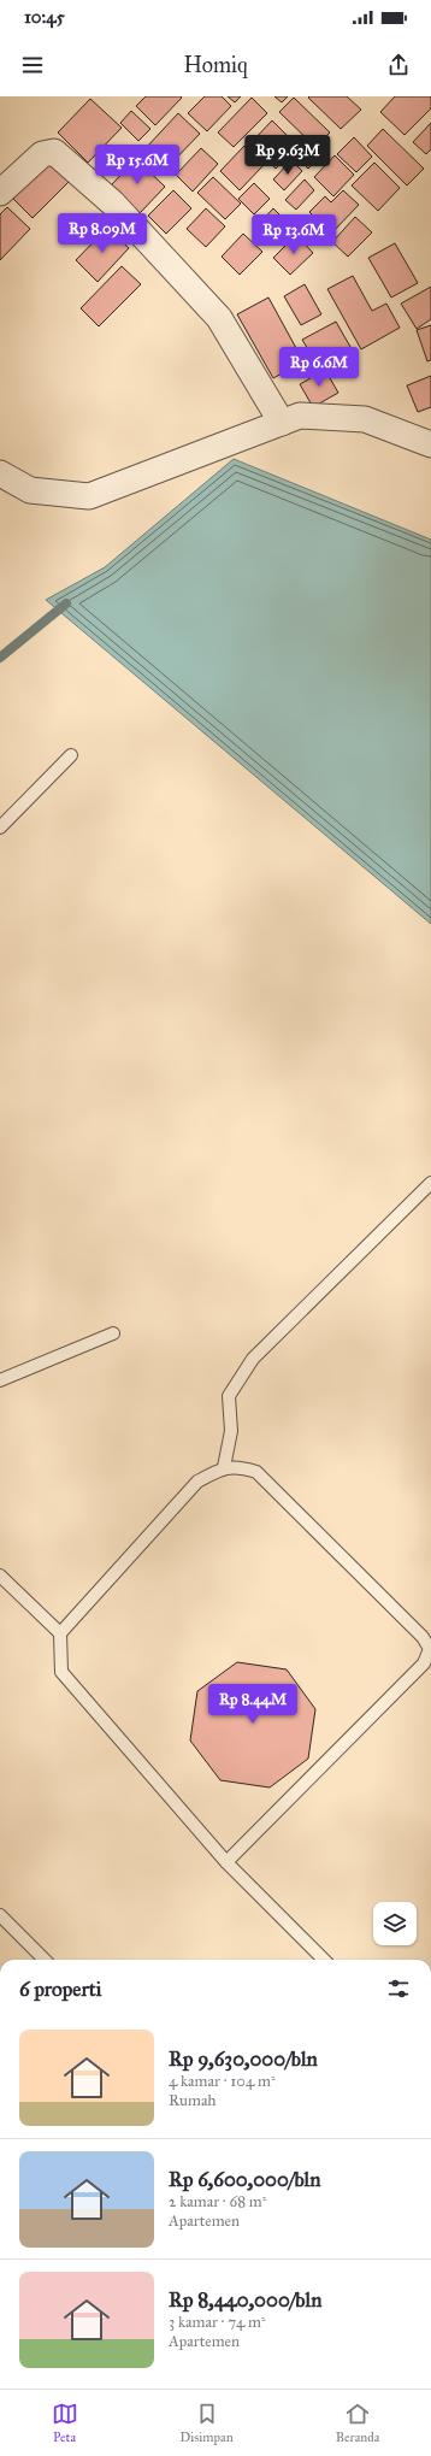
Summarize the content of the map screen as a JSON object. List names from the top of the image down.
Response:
{
  "page": {
    "status": "10:45",
    "header": "Homiq",
    "price": [
      "Rp 9.63M",
      "Rp 15.6M",
      "Rp 8.09M",
      "Rp 13.6M",
      "Rp 6.6M",
      "Rp 8.44M"
    ],
    "heading": "6 properti",
    "list": [
      {
        "name": "Rp 9,630,000/bln",
        "note": "4 kamar · 104 m² · Rumah"
      },
      {
        "name": "Rp 6,600,000/bln",
        "note": "2 kamar · 68 m² · Apartemen"
      },
      {
        "name": "Rp 8,440,000/bln",
        "note": "3 kamar · 74 m² · Apartemen"
      }
    ],
    "tabs": ["Peta", "Disimpan", "Beranda"]
  }
}
